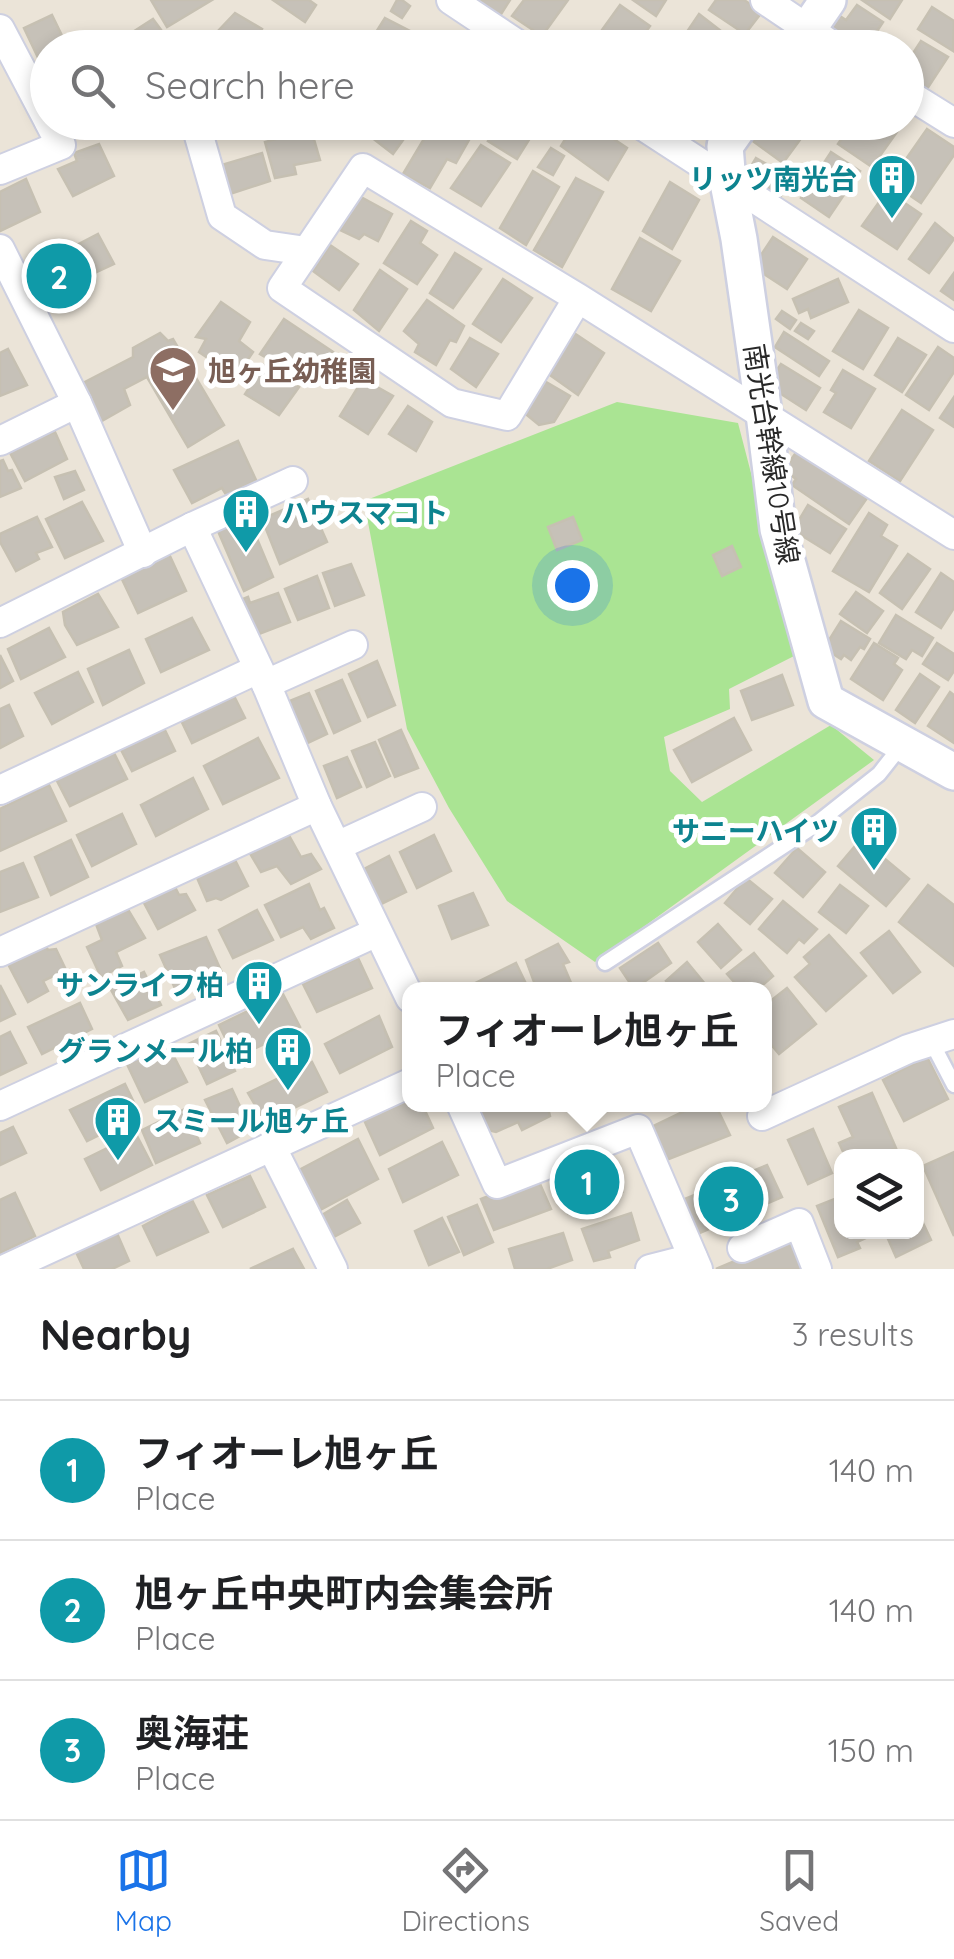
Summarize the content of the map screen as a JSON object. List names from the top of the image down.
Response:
{
  "streets": {
    "street": ["南光台幹線10号線"]
  },
  "places": {
    "building": [
      "リッツ南光台",
      "ハウスマコト",
      "サニーハイツ",
      "サンライフ柏",
      "グランメール柏",
      "スミール旭ヶ丘"
    ],
    "school or university": ["旭ヶ丘幼稚園"]
  },
  "page": {
    "search": "Search here",
    "pins": ["2", "1", "3"],
    "popup": ["フィオーレ旭ヶ丘", "Place"],
    "heading": ["Nearby", "3 results"],
    "list": [
      {
        "mark": "1",
        "name": "フィオーレ旭ヶ丘",
        "note": "Place",
        "value": "140 m"
      },
      {
        "mark": "2",
        "name": "旭ヶ丘中央町内会集会所",
        "note": "Place",
        "value": "140 m"
      },
      {
        "mark": "3",
        "name": "奥海荘",
        "note": "Place",
        "value": "150 m"
      }
    ],
    "nav": ["Map", "Directions", "Saved"]
  }
}
